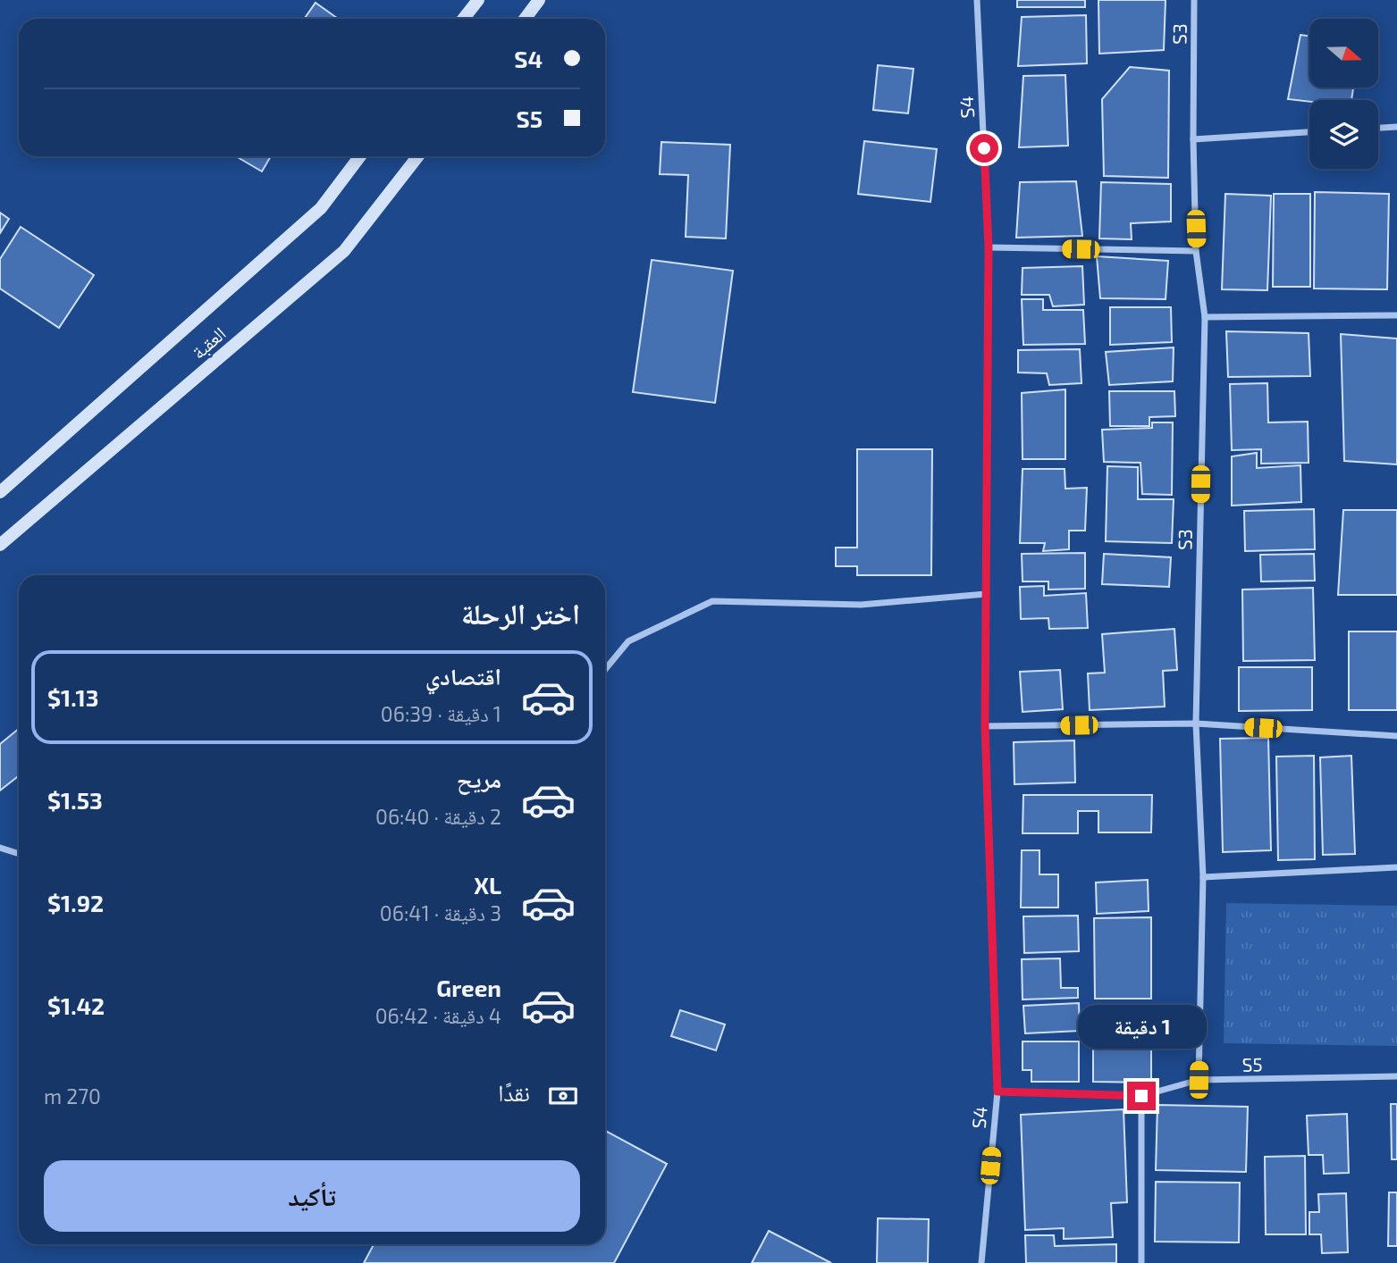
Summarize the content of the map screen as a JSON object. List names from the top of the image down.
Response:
{
  "streets": {
    "main road": ["العقبة"],
    "street": ["S3", "S4", "S5"]
  },
  "crossings": [
    ["S3", "S5"],
    ["S4", "S5"]
  ],
  "north": "right",
  "page": {
    "banner": ["S4", "S5"],
    "heading": "اختر الرحلة",
    "list": [
      {
        "name": "اقتصادي",
        "note": "1 دقيقة · 06:39",
        "value": "$1.13"
      },
      {
        "name": "مريح",
        "note": "2 دقيقة · 06:40",
        "value": "$1.53"
      },
      {
        "name": "XL",
        "note": "3 دقيقة · 06:41",
        "value": "$1.92"
      },
      {
        "name": "Green",
        "note": "4 دقيقة · 06:42",
        "value": "$1.42"
      }
    ],
    "bubble": "1 دقيقة",
    "pay": ["نقدًا", "270 m"],
    "buttons": "تأكيد"
  }
}
